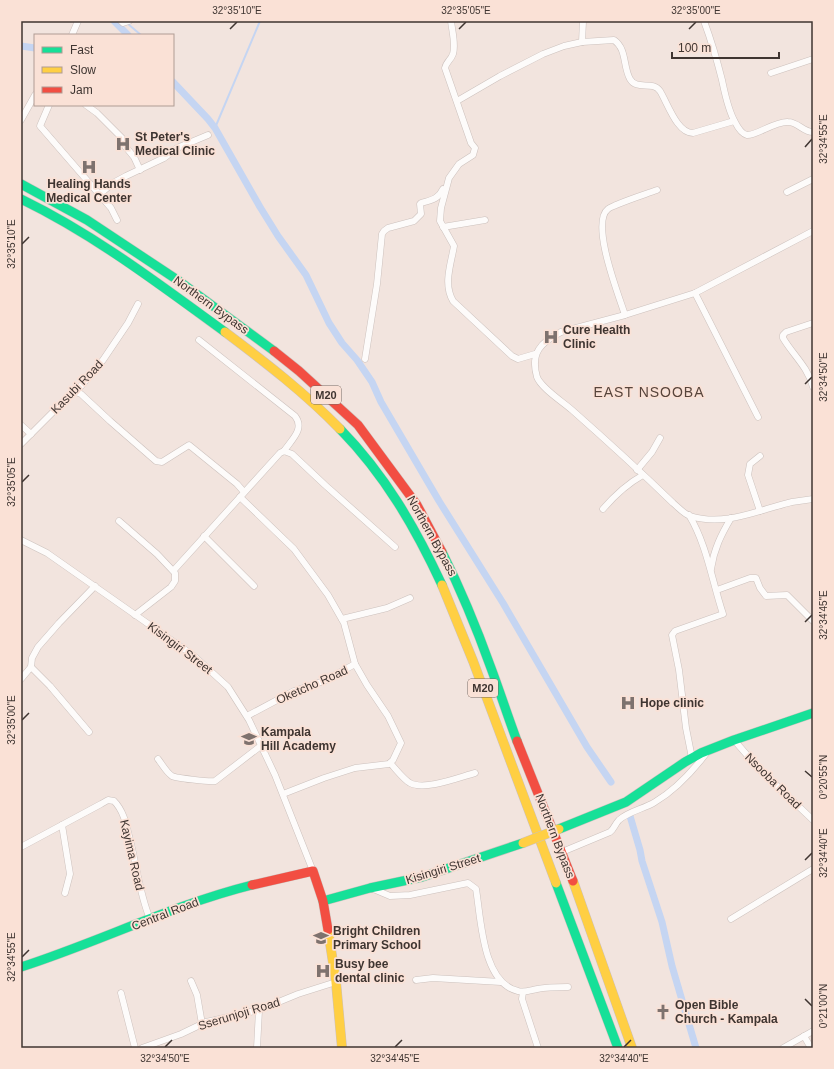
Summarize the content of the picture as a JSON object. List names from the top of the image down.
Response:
{
  "streets": {
    "main road": [
      "Northern Bypass",
      "M20",
      "Kisingiri Street",
      "Central Road"
    ],
    "street": [
      "Kasubi Road",
      "Oketcho Road",
      "Nsooba Road",
      "Kayima Road",
      "Sserunjoji Road"
    ]
  },
  "crossings": [
    ["Kisingiri Street", "Oketcho Road"],
    ["Kisingiri Street", "Nsooba Road"],
    ["Kisingiri Street", "Central Road"],
    ["Kayima Road", "Central Road"]
  ],
  "districts": ["EAST NSOOBA"],
  "places": {
    "hospital": [
      "St Peter's Medical Clinic",
      "Healing Hands Medical Center",
      "Cure Health Clinic",
      "Hope clinic",
      "Busy bee dental clinic"
    ],
    "school or university": ["Kampala Hill Academy", "Bright Children Primary School"],
    "church": ["Open Bible Church - Kampala"]
  },
  "legend": ["Fast", "Slow", "Jam"],
  "scale_bar": "100 m",
  "coordinates": [
    "32°35'10\"E",
    "32°35'05\"E",
    "32°35'00\"E",
    "32°34'55\"E",
    "32°34'50\"E",
    "32°34'45\"E",
    "0°20'55\"N",
    "32°34'40\"E",
    "0°21'00\"N"
  ]
}
